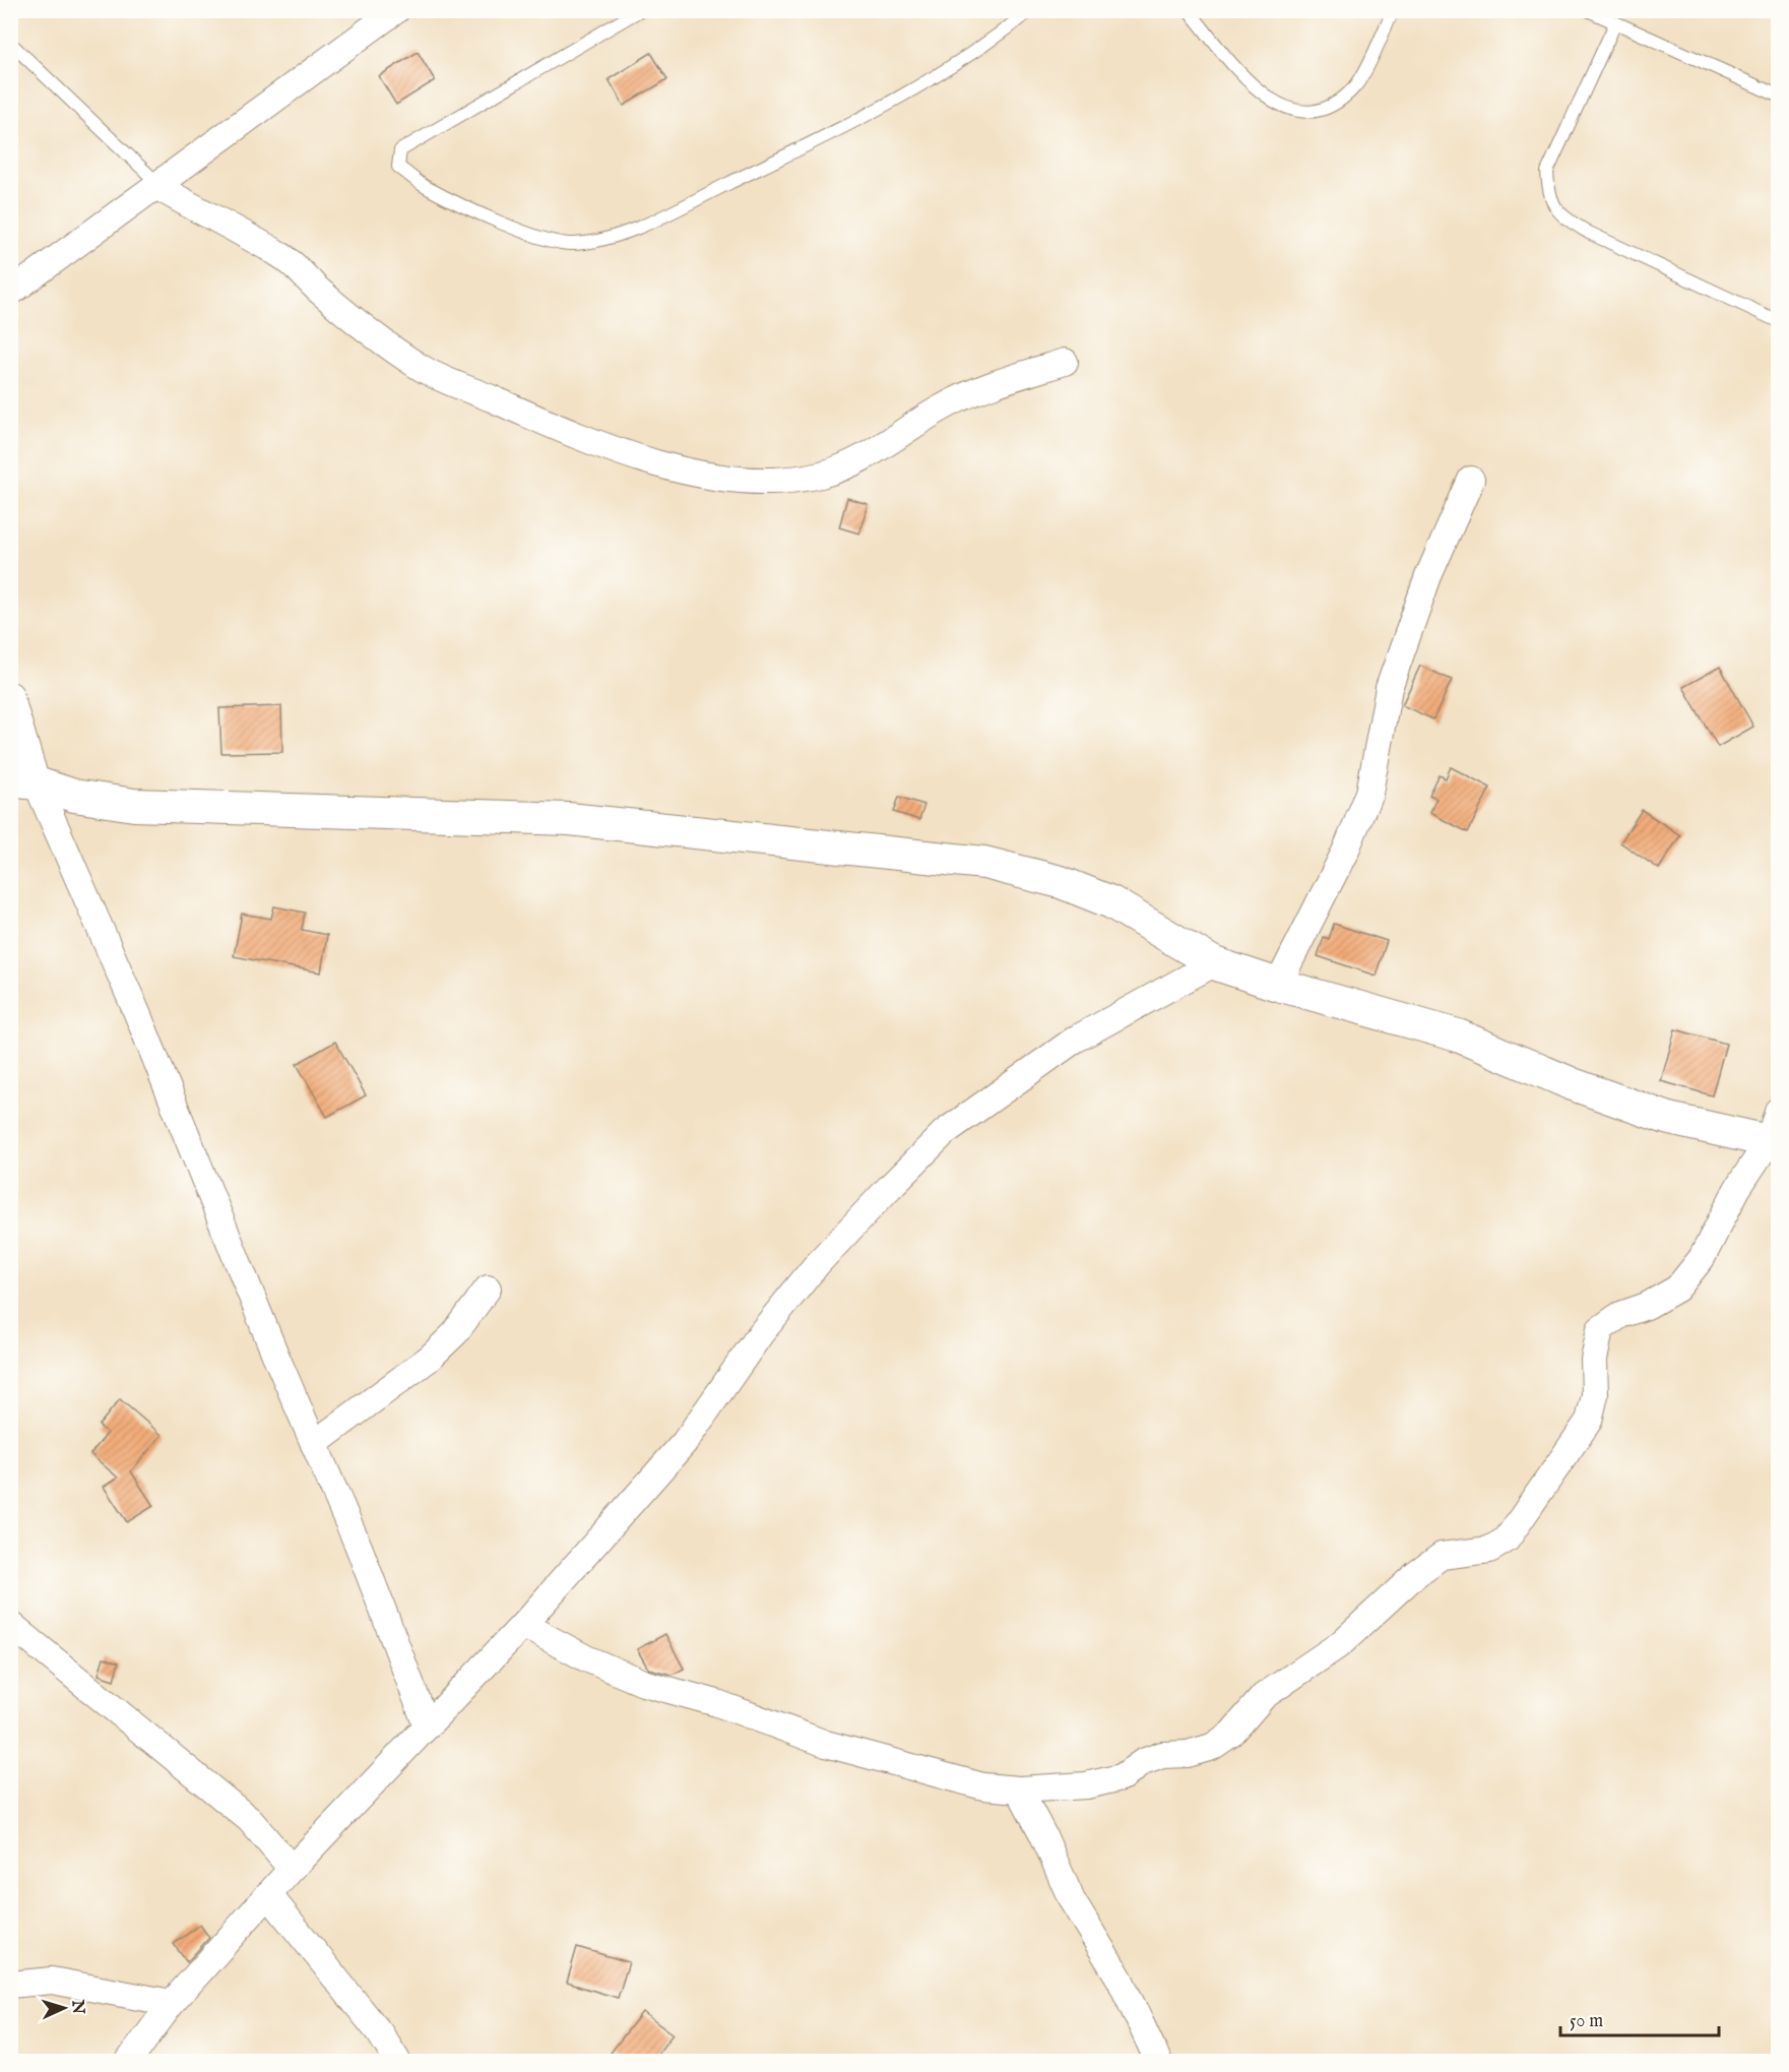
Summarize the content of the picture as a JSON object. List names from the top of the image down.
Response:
{
  "scale_bar": "50 m",
  "north": "right"
}
